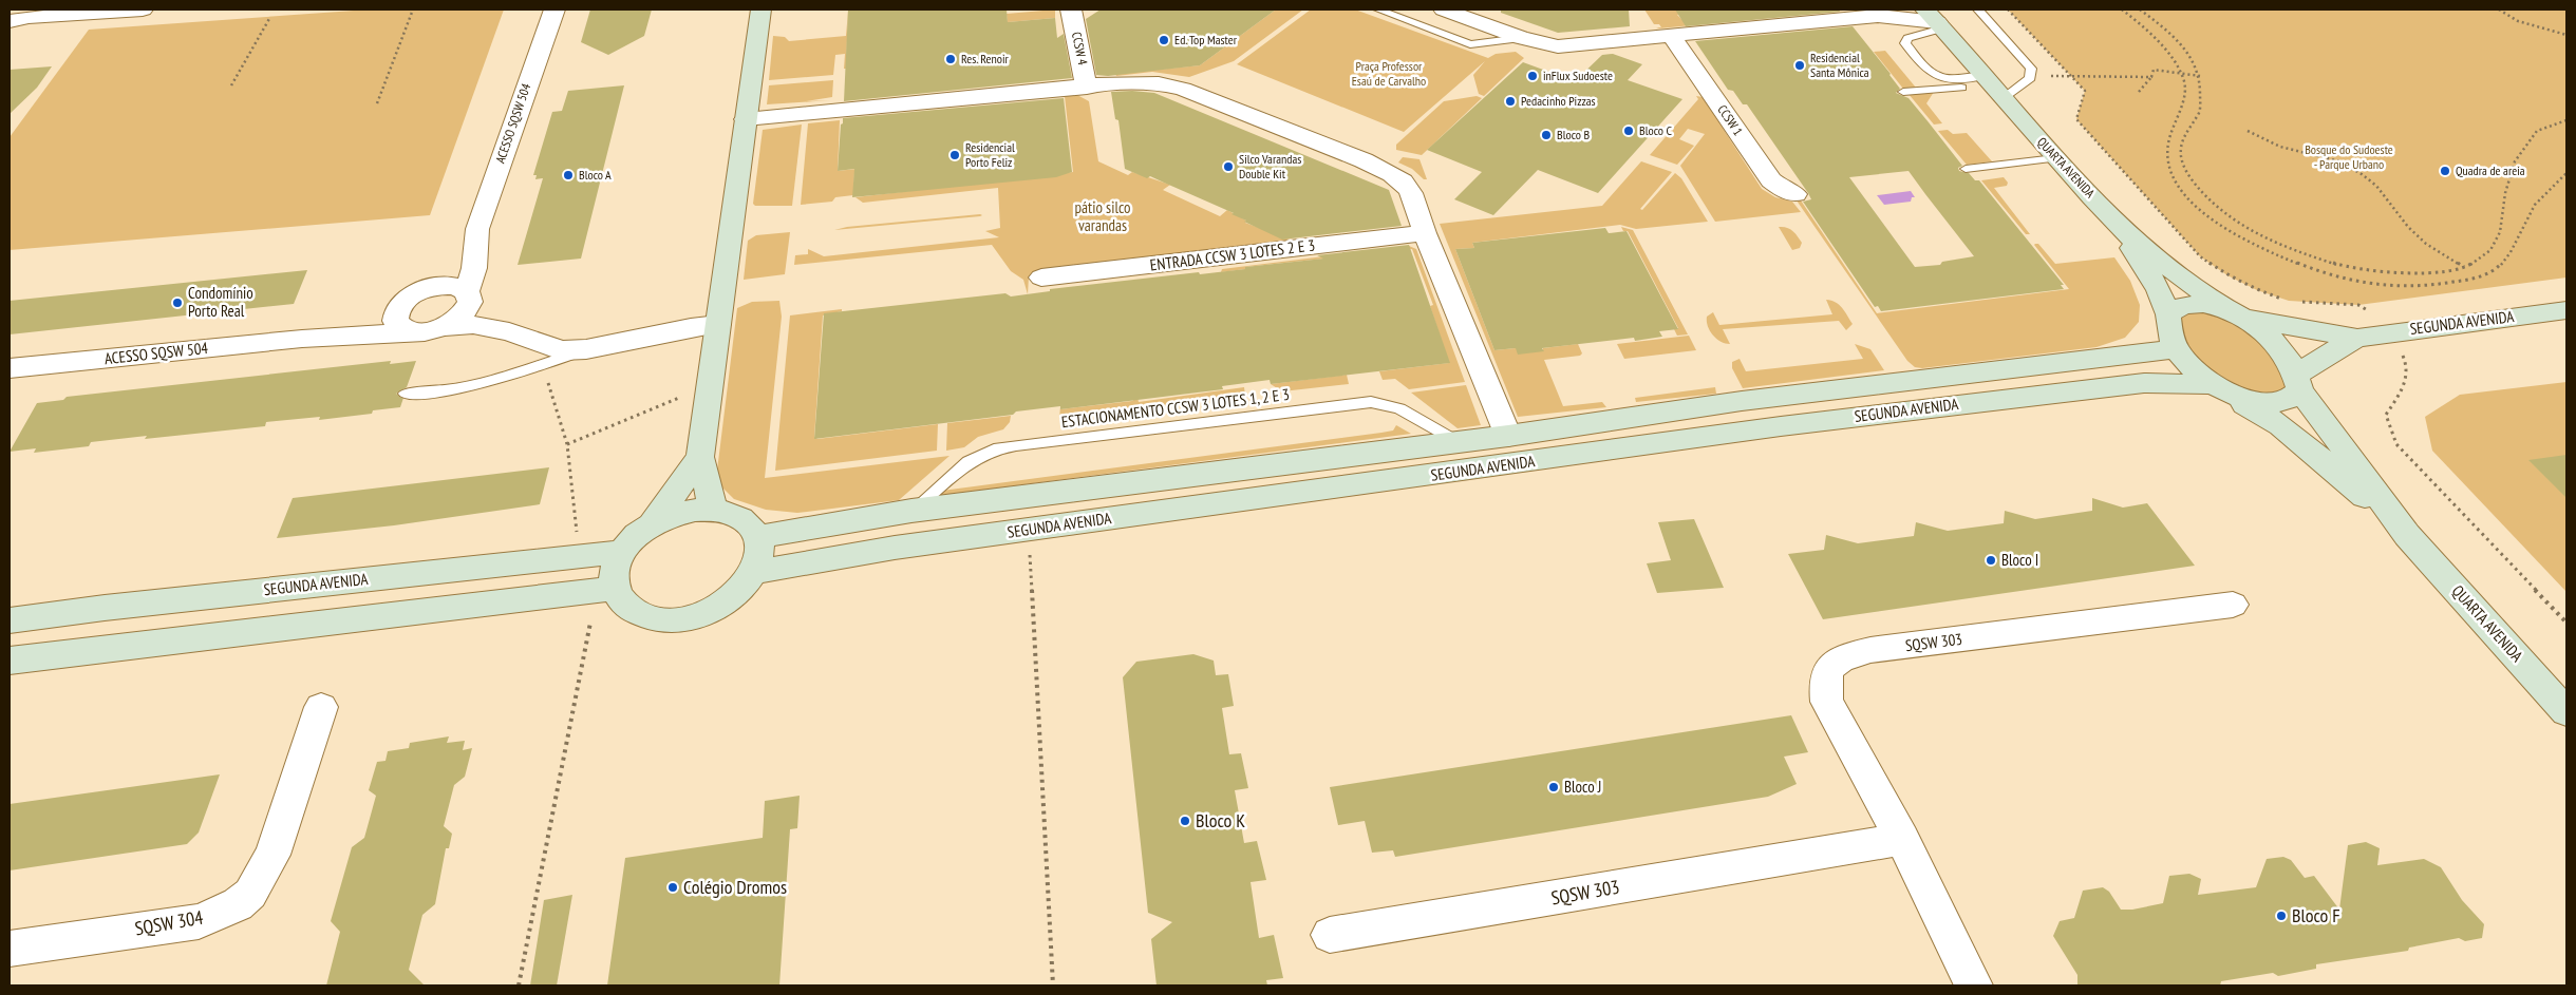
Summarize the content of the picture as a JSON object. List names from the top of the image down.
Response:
{
  "streets": {
    "street": [
      "CCSW 4",
      "CCSW 1",
      "ACESSO SQSW 504",
      "QUARTA AVENIDA",
      "ENTRADA CCSW 3 LOTES 2 E 3",
      "SEGUNDA AVENIDA",
      "SQSW 303",
      "SQSW 304"
    ],
    "lane": ["ESTACIONAMENTO CCSW 3 LOTES 1, 2 E 3"]
  },
  "crossings": [
    ["QUARTA AVENIDA", "SEGUNDA AVENIDA"],
    ["SEGUNDA AVENIDA", "ESTACIONAMENTO CCSW 3 LOTES 1, 2 E 3"]
  ],
  "parks": ["Praça Professor Esaú de Carvalho", "Bosque do Sudoeste - Parque Urbano", "pátio silco varandas"],
  "places": [
    "Ed. Top Master",
    "Res. Renoir",
    "Residencial Santa Mônica",
    "inFlux Sudoeste",
    "Pedacinho Pizzas",
    "Bloco C",
    "Bloco B",
    "Residencial Porto Feliz",
    "Silco Varandas Double Kit",
    "Quadra de areia",
    "Bloco A",
    "Condomínio Porto Real",
    "Bloco I",
    "Bloco J",
    "Bloco K",
    "Colégio Dromos",
    "Bloco F"
  ]
}
